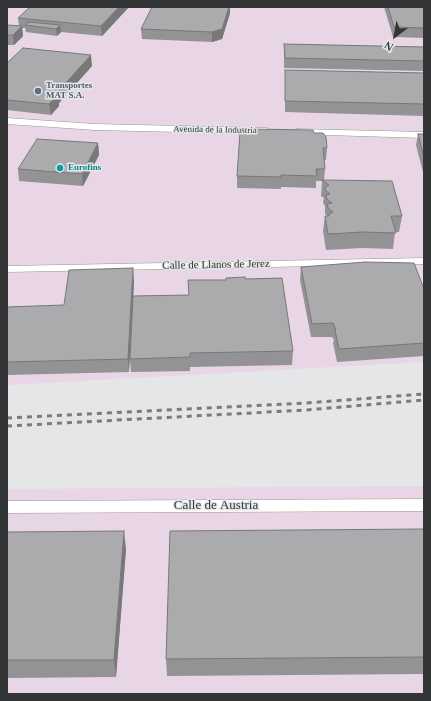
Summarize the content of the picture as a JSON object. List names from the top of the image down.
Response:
{
  "streets": {
    "street": ["Avenida de la Industria", "Calle de Llanos de Jerez", "Calle de Austria"]
  },
  "places": ["Transportes MAT S.A.", "Eurofins"],
  "north": "bottom left"
}
